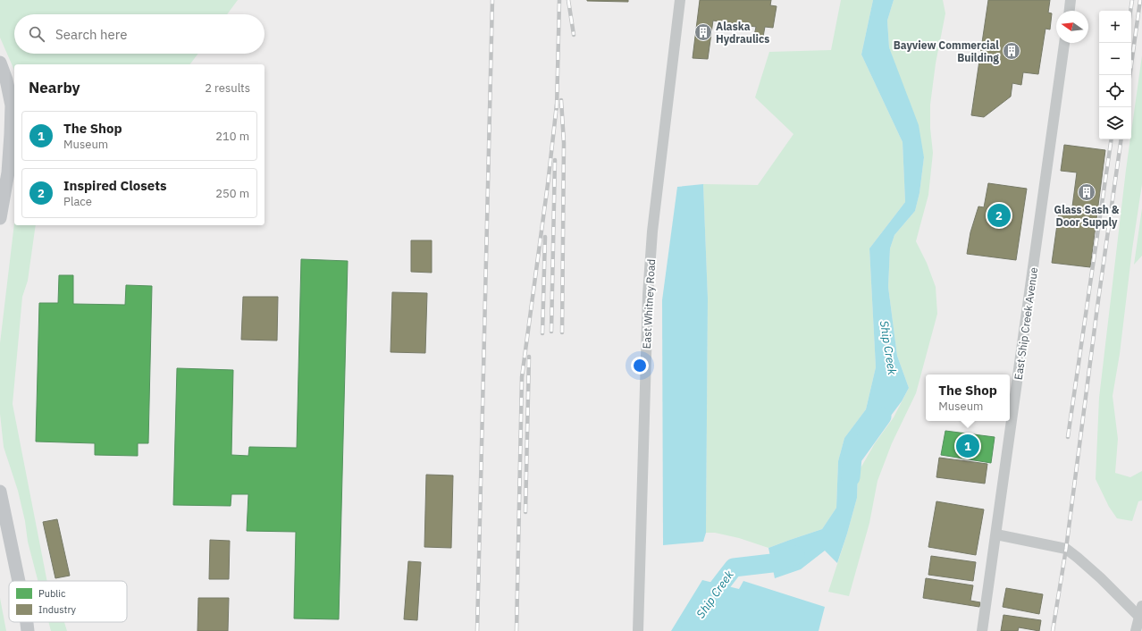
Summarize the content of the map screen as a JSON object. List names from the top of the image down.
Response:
{
  "streets": {
    "street": ["East Whitney Road", "East Ship Creek Avenue"]
  },
  "water": ["Ship Creek"],
  "places": {
    "building": ["Alaska Hydraulics", "Bayview Commercial Building", "Glass Sash & Door Supply"]
  },
  "legend": ["Public", "Industry"],
  "north": "left",
  "page": {
    "map_buttons": ["+", "−"],
    "search": "Search here",
    "heading": ["Nearby", "2 results"],
    "list": [
      {
        "mark": "1",
        "name": "The Shop",
        "note": "Museum",
        "value": "210 m"
      },
      {
        "mark": "2",
        "name": "Inspired Closets",
        "note": "Place",
        "value": "250 m"
      }
    ],
    "pins": ["2", "1"],
    "popup": ["The Shop", "Museum"]
  }
}
